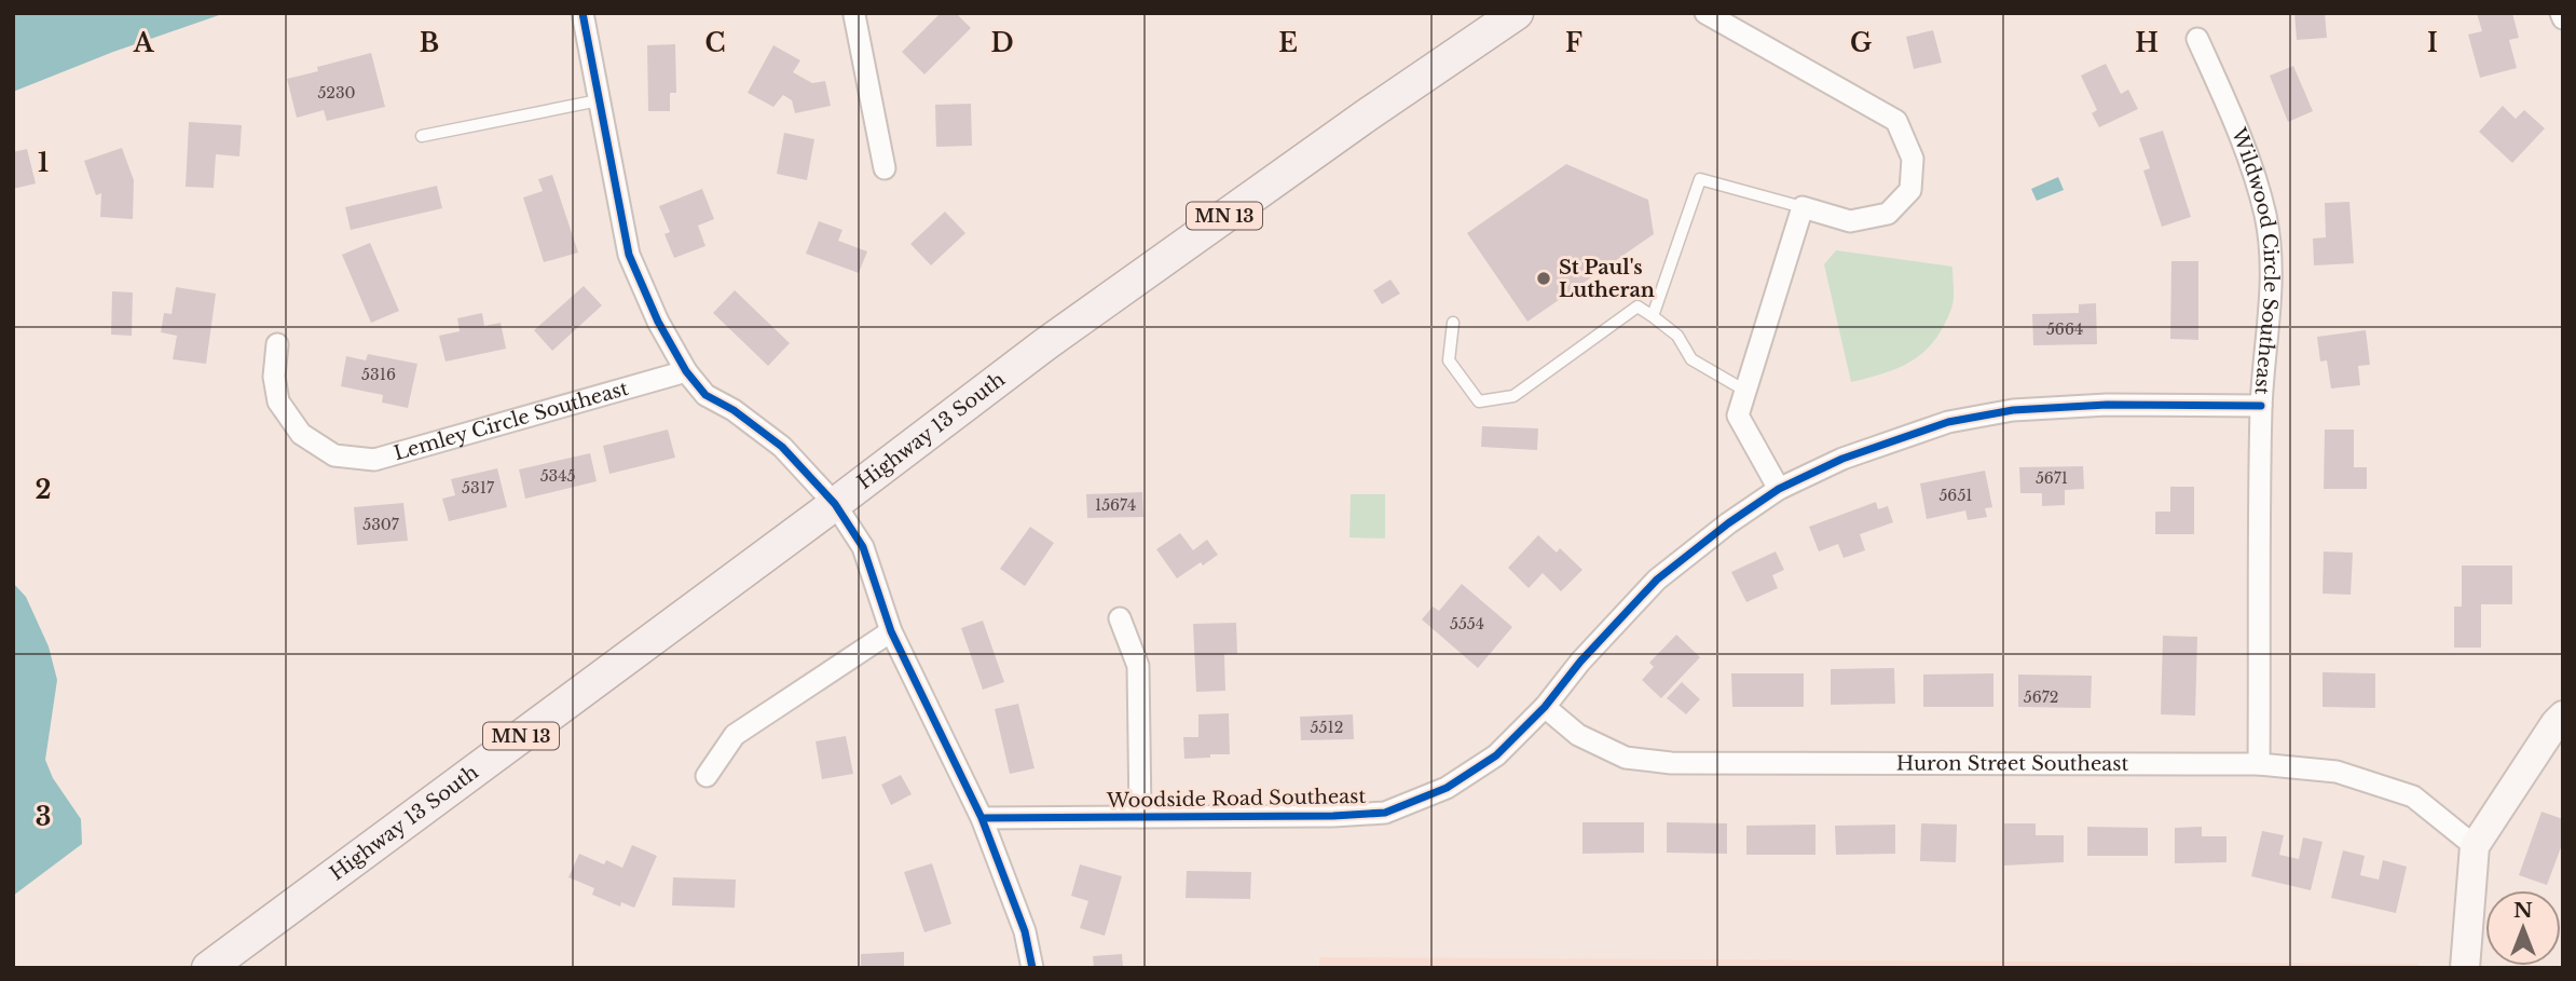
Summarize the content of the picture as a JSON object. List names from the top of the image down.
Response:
{
  "streets": {
    "main road": ["MN 13", "Highway 13 South"],
    "street": [
      "Wildwood Circle Southeast",
      "Lemley Circle Southeast",
      "Huron Street Southeast",
      "Woodside Road Southeast"
    ]
  },
  "crossings": [
    ["Wildwood Circle Southeast", "Huron Street Southeast"],
    ["Wildwood Circle Southeast", "Woodside Road Southeast"],
    ["Huron Street Southeast", "Woodside Road Southeast"]
  ],
  "places": ["St Paul's Lutheran"],
  "house_numbers": [
    "5230",
    "5664",
    "5316",
    "5345",
    "5671",
    "5317",
    "5651",
    "15674",
    "5307",
    "5554",
    "5672",
    "5512"
  ],
  "north": "top",
  "grid": {
    "columns": [
      "A",
      "B",
      "C",
      "D",
      "E",
      "F",
      "G",
      "H",
      "I"
    ],
    "rows": ["1", "2", "3"]
  }
}
